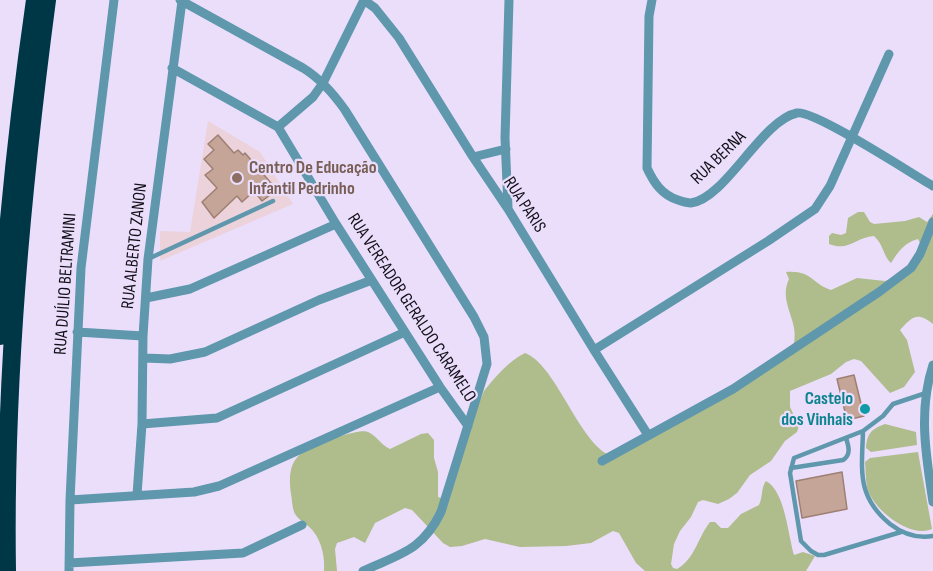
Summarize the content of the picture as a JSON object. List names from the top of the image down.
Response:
{
  "streets": {
    "street": [
      "RUA BERNA",
      "RUA PARIS",
      "RUA ALBERTO ZANON",
      "RUA DUÍLIO BELTRAMINI",
      "RUA VEREADOR GERALDO CARAMELO"
    ]
  },
  "places": ["Centro De Educação Infantil Pedrinho", "Castelo dos Vinhais"]
}
